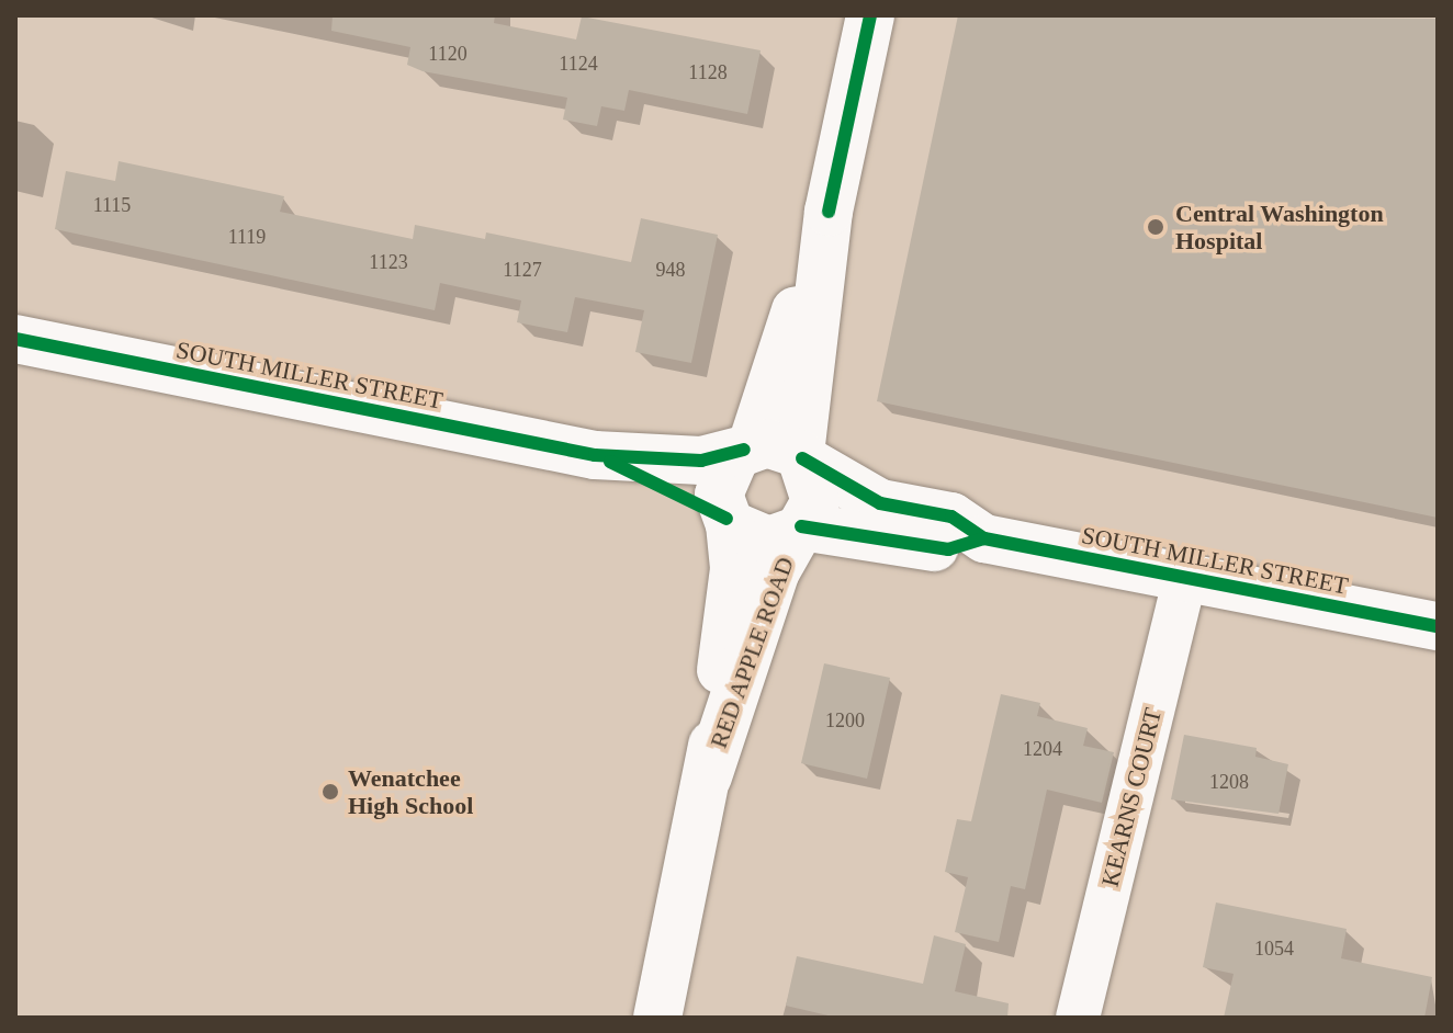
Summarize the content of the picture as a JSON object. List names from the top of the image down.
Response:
{
  "streets": {
    "street": ["SOUTH MILLER STREET", "RED APPLE ROAD", "KEARNS COURT"]
  },
  "crossings": [
    ["SOUTH MILLER STREET", "RED APPLE ROAD"],
    ["SOUTH MILLER STREET", "KEARNS COURT"]
  ],
  "places": ["Central Washington Hospital", "Wenatchee High School"],
  "house_numbers": [
    "1120",
    "1124",
    "1128",
    "1115",
    "1119",
    "1123",
    "1127",
    "948",
    "1200",
    "1204",
    "1208",
    "1054"
  ]
}
